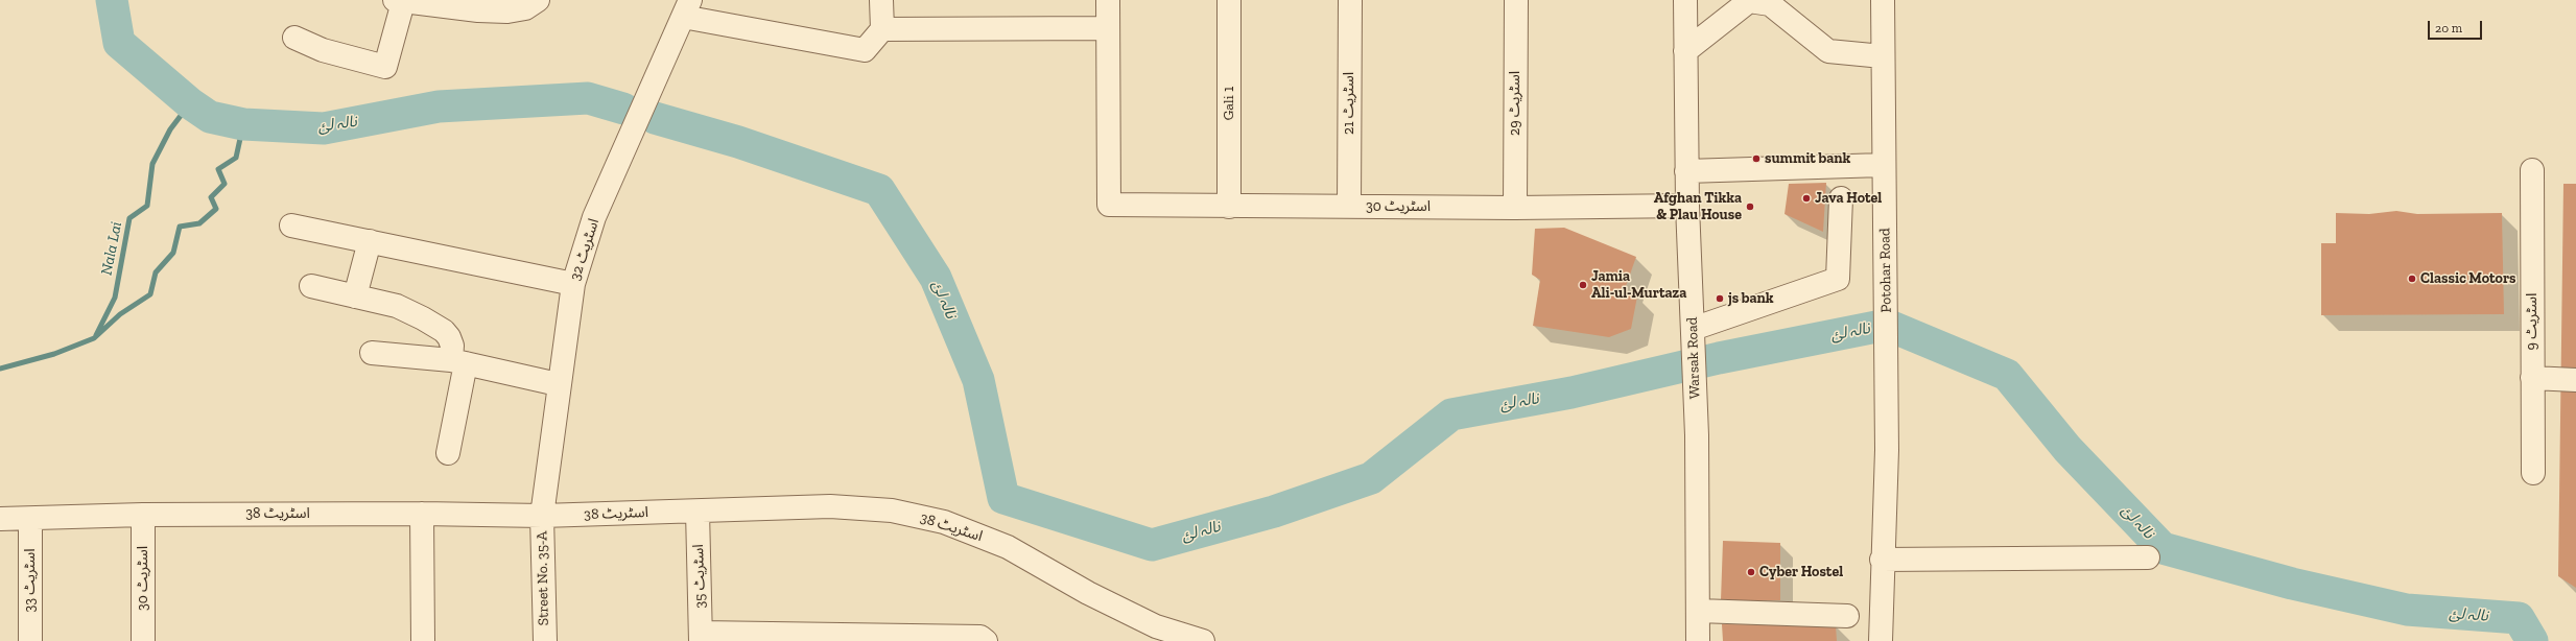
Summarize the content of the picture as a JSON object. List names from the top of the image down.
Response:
{
  "streets": {
    "street": [
      "Gali 1",
      "اسٹریٹ 21",
      "اسٹریٹ 29",
      "اسٹریٹ 30",
      "اسٹریٹ 32",
      "Potohar Road",
      "اسٹریٹ 9",
      "Warsak Road",
      "اسٹریٹ 38",
      "اسٹریٹ 35",
      "Street No. 35-A",
      "اسٹریٹ 33"
    ]
  },
  "crossings": [
    ["Gali 1", "اسٹریٹ 30"],
    ["اسٹریٹ 21", "اسٹریٹ 30"],
    ["اسٹریٹ 29", "اسٹریٹ 30"],
    ["اسٹریٹ 30", "Warsak Road"],
    ["اسٹریٹ 30", "اسٹریٹ 38"],
    ["اسٹریٹ 32", "اسٹریٹ 38"],
    ["اسٹریٹ 32", "Street No. 35-A"],
    ["اسٹریٹ 38", "اسٹریٹ 35"],
    ["اسٹریٹ 38", "Street No. 35-A"],
    ["اسٹریٹ 38", "اسٹریٹ 33"]
  ],
  "water": ["نالہ لئ", "Nala Lai"],
  "places": [
    "summit bank",
    "Java Hotel",
    "Afghan Tikka & Plau House",
    "Classic Motors",
    "Jamia Ali-ul-Murtaza",
    "js bank",
    "Cyber Hostel"
  ],
  "scale_bar": "20 m"
}
